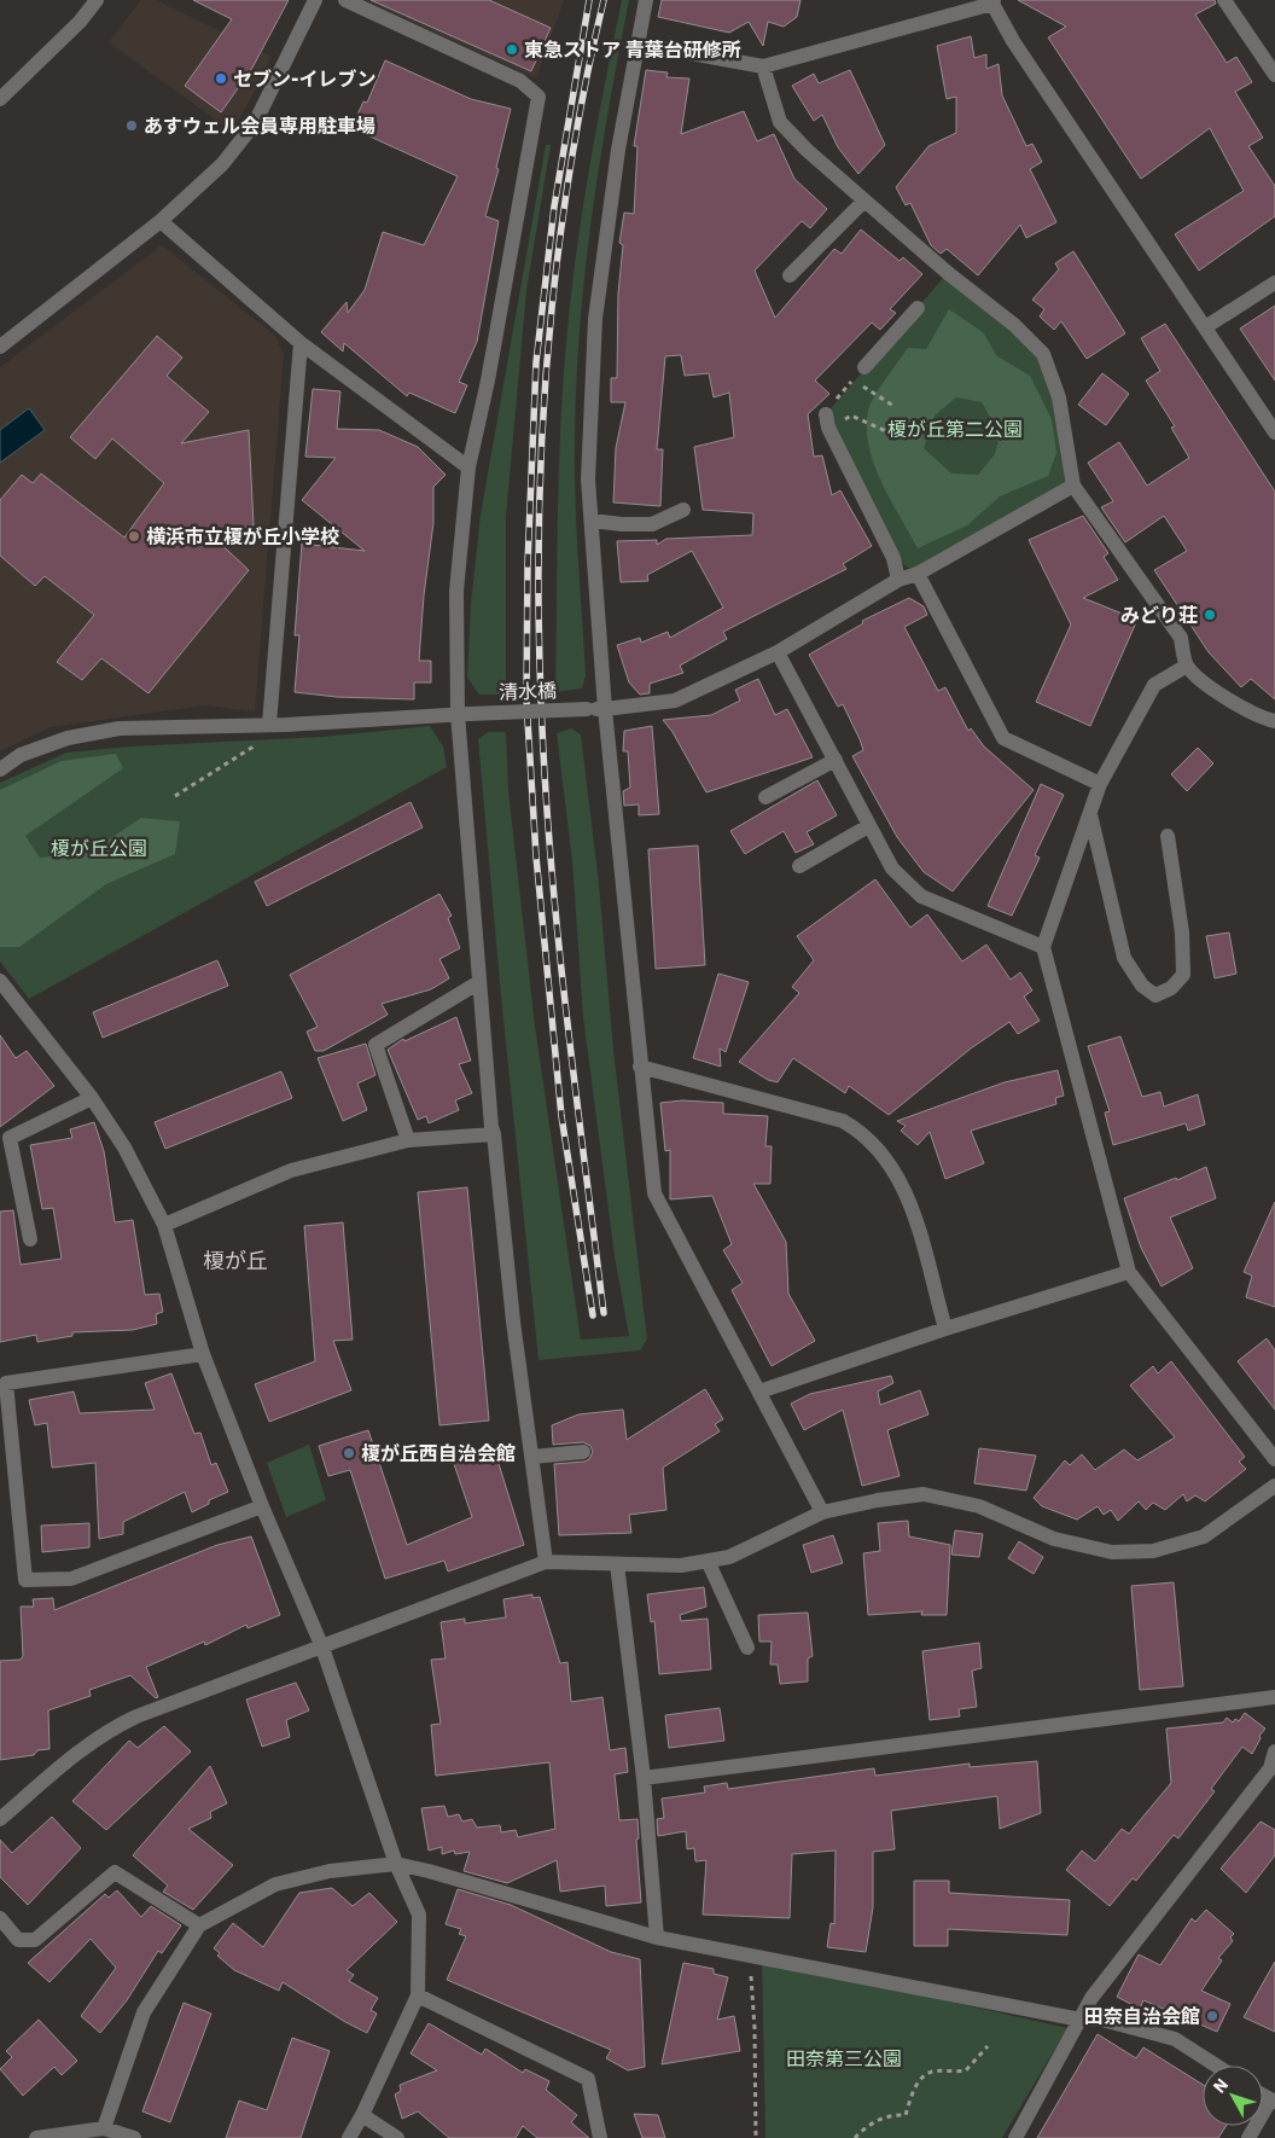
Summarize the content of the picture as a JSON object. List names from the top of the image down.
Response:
{
  "streets": {
    "street": ["清水橋"]
  },
  "districts": ["榎が丘"],
  "parks": ["榎が丘第二公園", "榎が丘公園", "田奈第三公園"],
  "places": [
    "東急ストア 青葉台研修所",
    "セブン-イレブン",
    "あすウェル会員専用駐車場",
    "横浜市立榎が丘小学校",
    "みどり荘",
    "榎が丘西自治会館",
    "田奈自治会館"
  ],
  "north": "top left"
}
